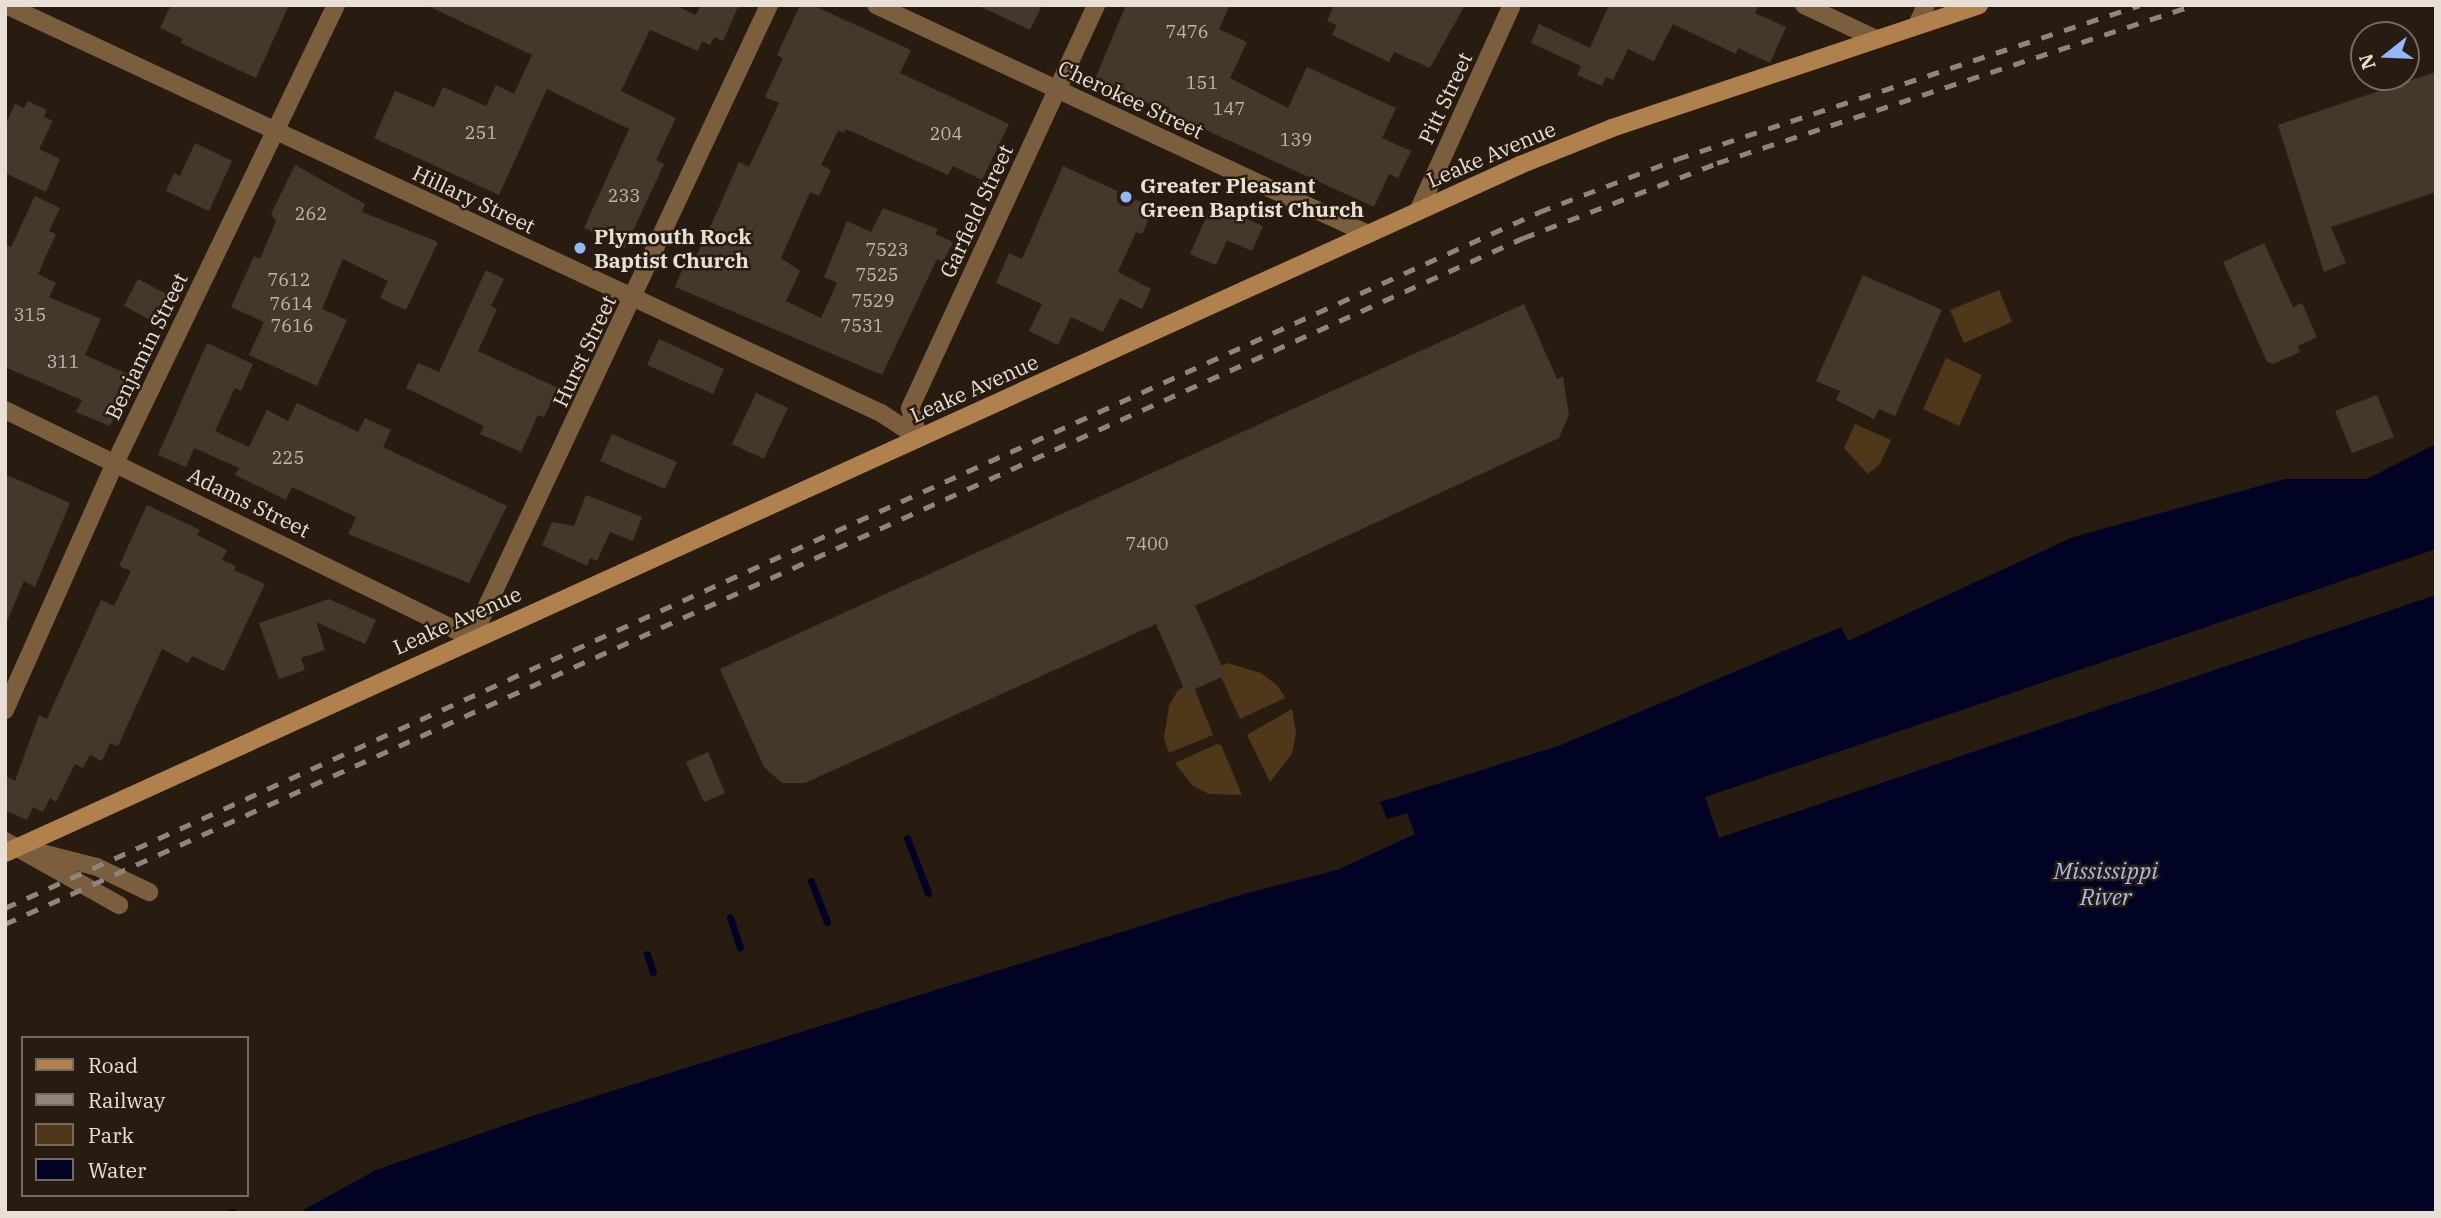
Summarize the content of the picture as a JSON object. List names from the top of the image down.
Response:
{
  "streets": {
    "street": [
      "Pitt Street",
      "Cherokee Street",
      "Leake Avenue",
      "Hillary Street",
      "Garfield Street",
      "Benjamin Street",
      "Hurst Street",
      "Adams Street"
    ]
  },
  "crossings": [
    ["Pitt Street", "Leake Avenue"],
    ["Cherokee Street", "Leake Avenue"],
    ["Cherokee Street", "Garfield Street"],
    ["Leake Avenue", "Hillary Street"],
    ["Leake Avenue", "Garfield Street"],
    ["Leake Avenue", "Hurst Street"],
    ["Leake Avenue", "Adams Street"],
    ["Hillary Street", "Garfield Street"],
    ["Hillary Street", "Benjamin Street"],
    ["Hillary Street", "Hurst Street"],
    ["Benjamin Street", "Adams Street"],
    ["Hurst Street", "Adams Street"]
  ],
  "water": ["Mississippi River"],
  "places": ["Greater Pleasant Green Baptist Church", "Plymouth Rock Baptist Church"],
  "house_numbers": [
    "7476",
    "151",
    "147",
    "251",
    "204",
    "139",
    "233",
    "262",
    "7523",
    "7525",
    "7612",
    "7529",
    "7614",
    "315",
    "7616",
    "7531",
    "311",
    "225",
    "7400"
  ],
  "legend": [
    "Road",
    "Railway",
    "Park",
    "Water"
  ],
  "north": "left"
}
